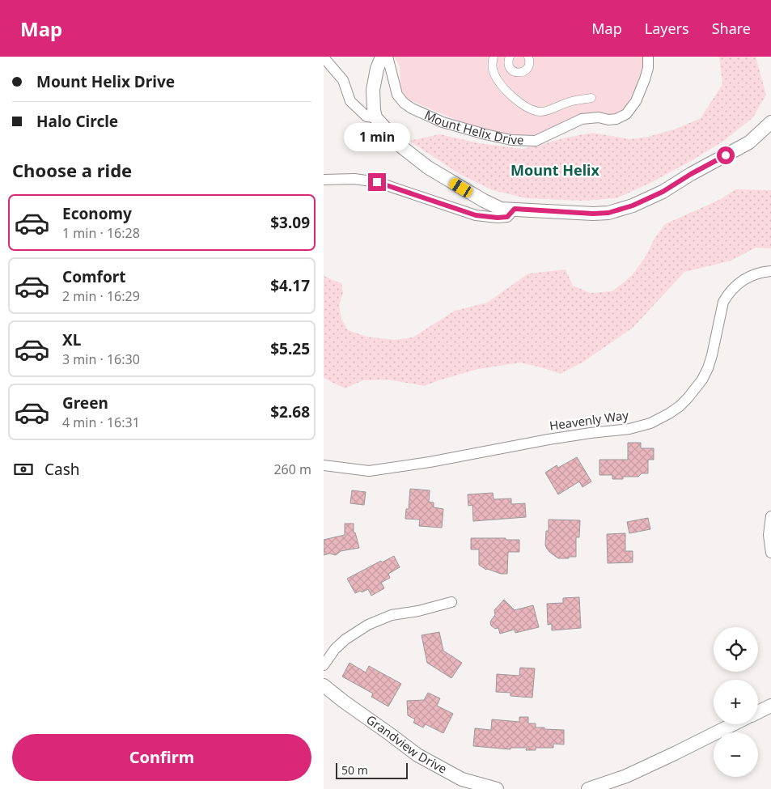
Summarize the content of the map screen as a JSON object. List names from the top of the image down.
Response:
{
  "streets": {
    "street": ["Mount Helix Drive", "Heavenly Way", "Grandview Drive"]
  },
  "districts": ["Mount Helix"],
  "scale_bar": "50 m",
  "page": {
    "header": "Map",
    "nav": ["Map", "Layers", "Share"],
    "banner": ["Mount Helix Drive", "Halo Circle"],
    "bubble": "1 min",
    "heading": "Choose a ride",
    "list": [
      {
        "name": "Economy",
        "note": "1 min · 16:28",
        "value": "$3.09"
      },
      {
        "name": "Comfort",
        "note": "2 min · 16:29",
        "value": "$4.17"
      },
      {
        "name": "XL",
        "note": "3 min · 16:30",
        "value": "$5.25"
      },
      {
        "name": "Green",
        "note": "4 min · 16:31",
        "value": "$2.68"
      }
    ],
    "pay": ["Cash", "260 m"],
    "map_buttons": ["+", "−"],
    "buttons": "Confirm",
    "scale": "50 m"
  }
}
